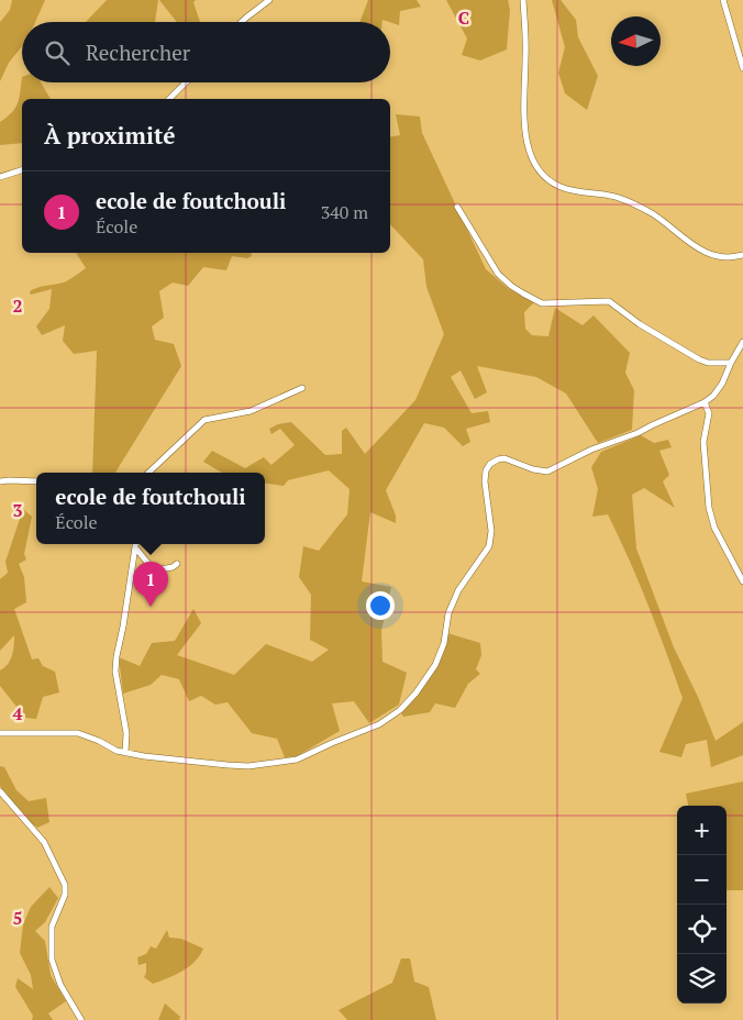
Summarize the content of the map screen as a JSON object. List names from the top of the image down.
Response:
{
  "north": "left",
  "page": {
    "search": "Rechercher",
    "heading": "À proximité",
    "list": [
      {
        "mark": "1",
        "name": "ecole de foutchouli",
        "note": "École",
        "value": "340 m"
      }
    ],
    "popup": ["ecole de foutchouli", "École"],
    "pins": "1",
    "map_buttons": ["+", "−"]
  },
  "grid": {
    "columns": ["C"],
    "rows": [
      "2",
      "3",
      "4",
      "5"
    ]
  }
}
